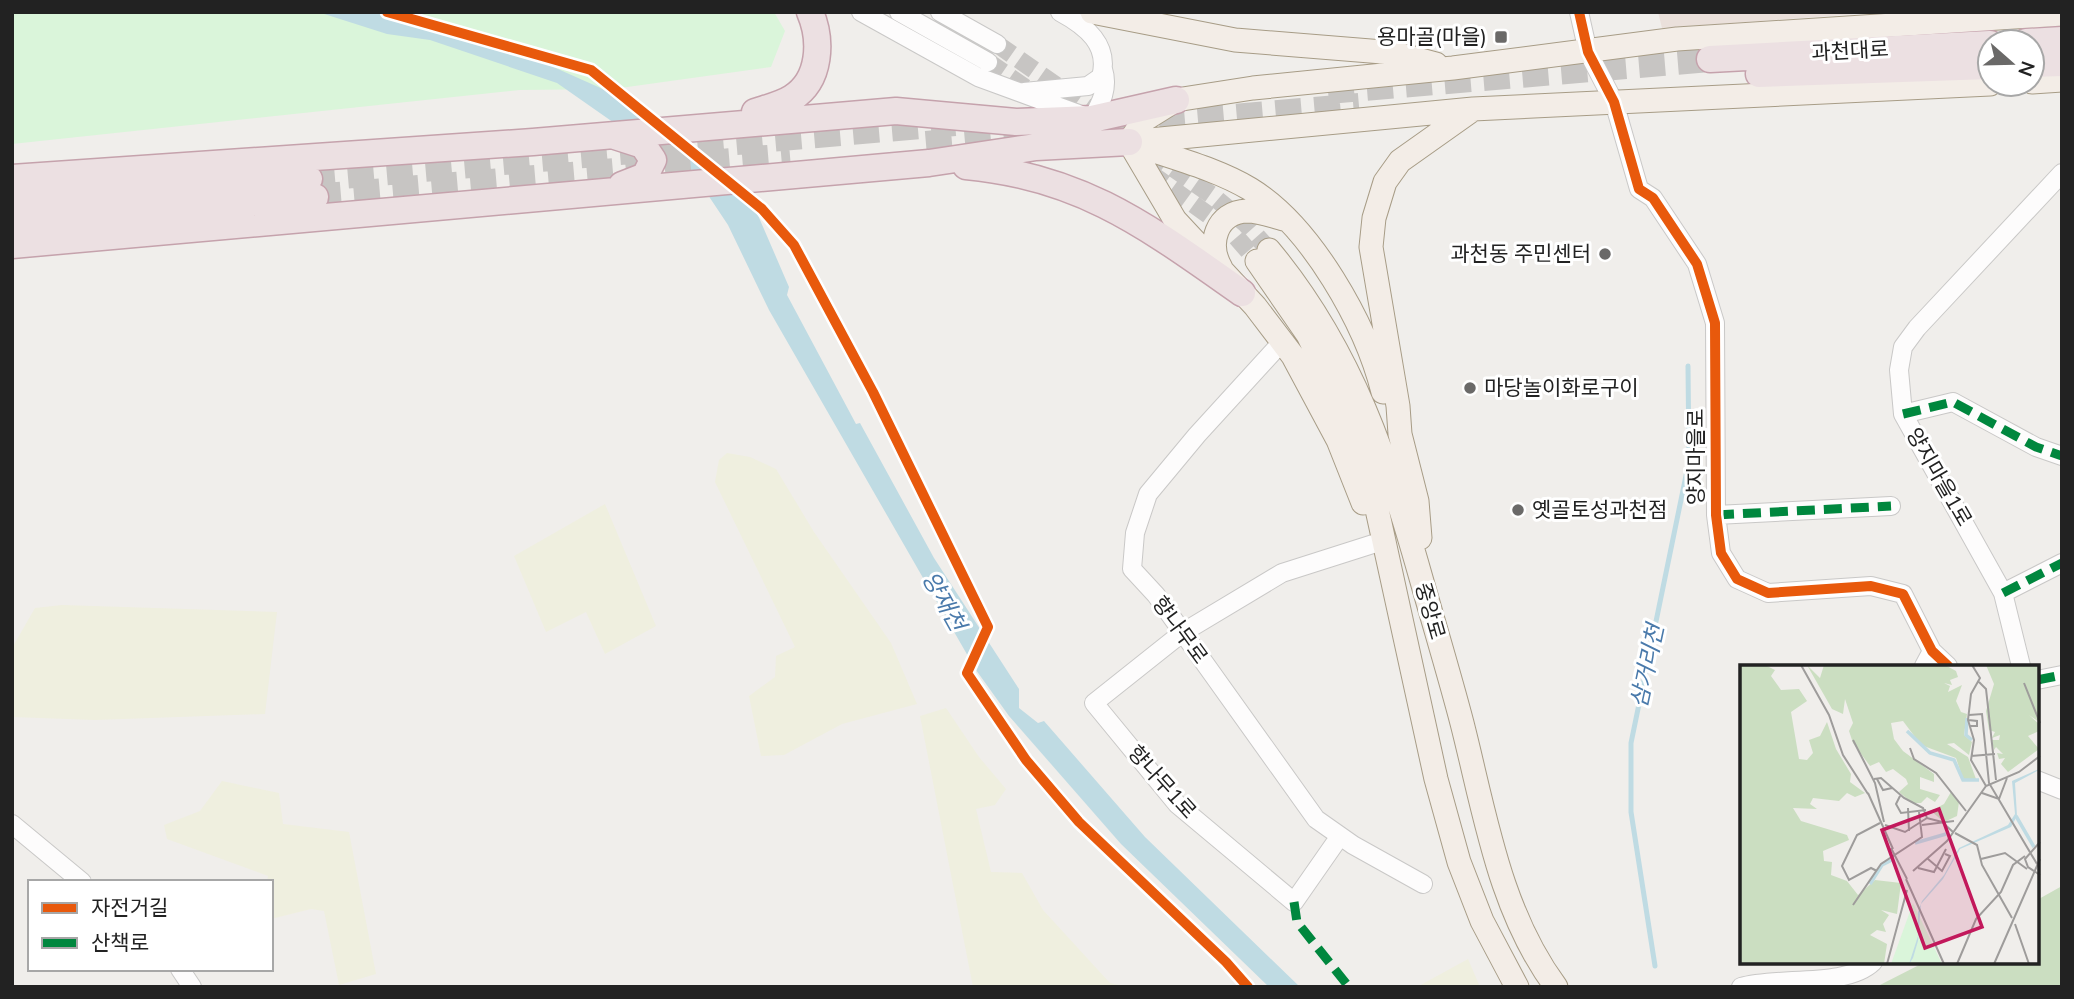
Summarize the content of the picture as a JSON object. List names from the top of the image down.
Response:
{
  "streets": {
    "highway": ["과천대로"],
    "main road": ["중앙로"],
    "street": [
      "양지마을로",
      "양지마을1로",
      "향나무로",
      "향나무1로"
    ]
  },
  "crossings": [
    ["향나무로", "향나무1로"]
  ],
  "water": ["양재천", "삼거리천"],
  "places": {
    "transit": ["용마골(마을)"],
    "other": ["과천동 주민센터", "마당놀이화로구이", "옛골토성과천점"]
  },
  "legend": ["자전거길", "산책로"],
  "north": "right"
}
